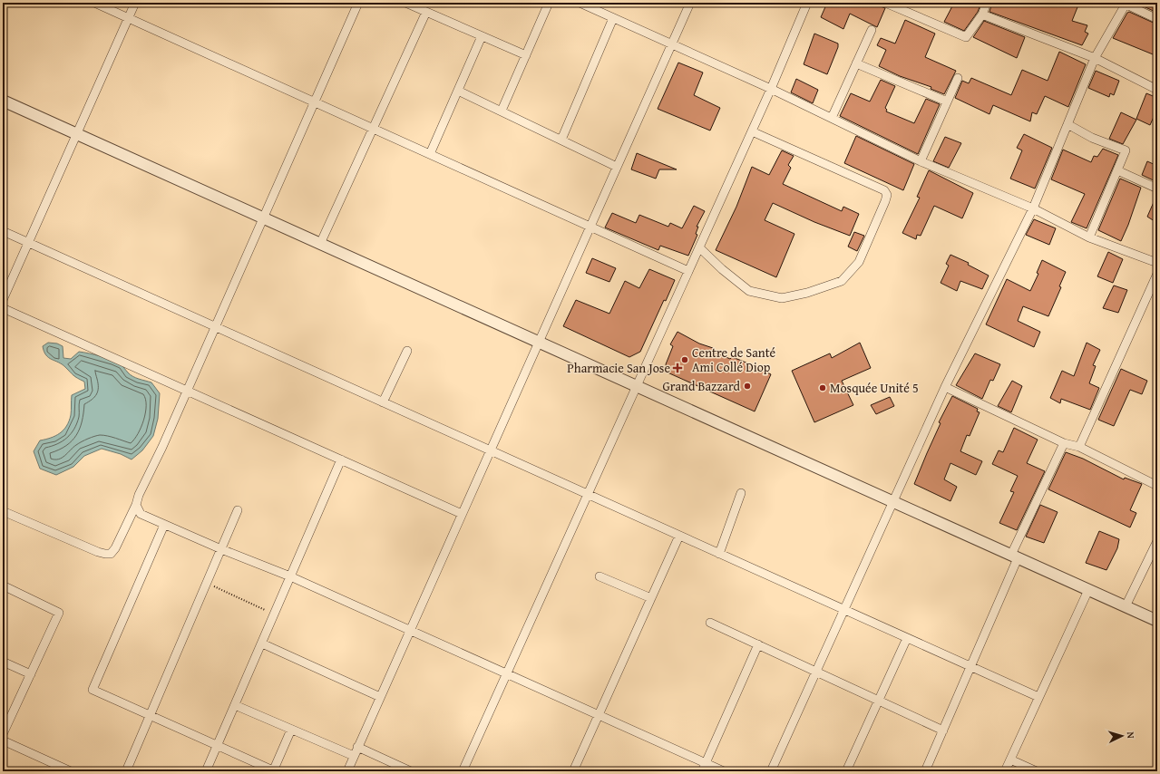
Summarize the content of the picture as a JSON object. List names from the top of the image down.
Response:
{
  "places": {
    "other": ["Centre de Santé Ami Collé Diop", "Grand Bazzard", "Mosquée Unité 5"],
    "health": ["Pharmacie San Jose"]
  },
  "north": "right"
}
